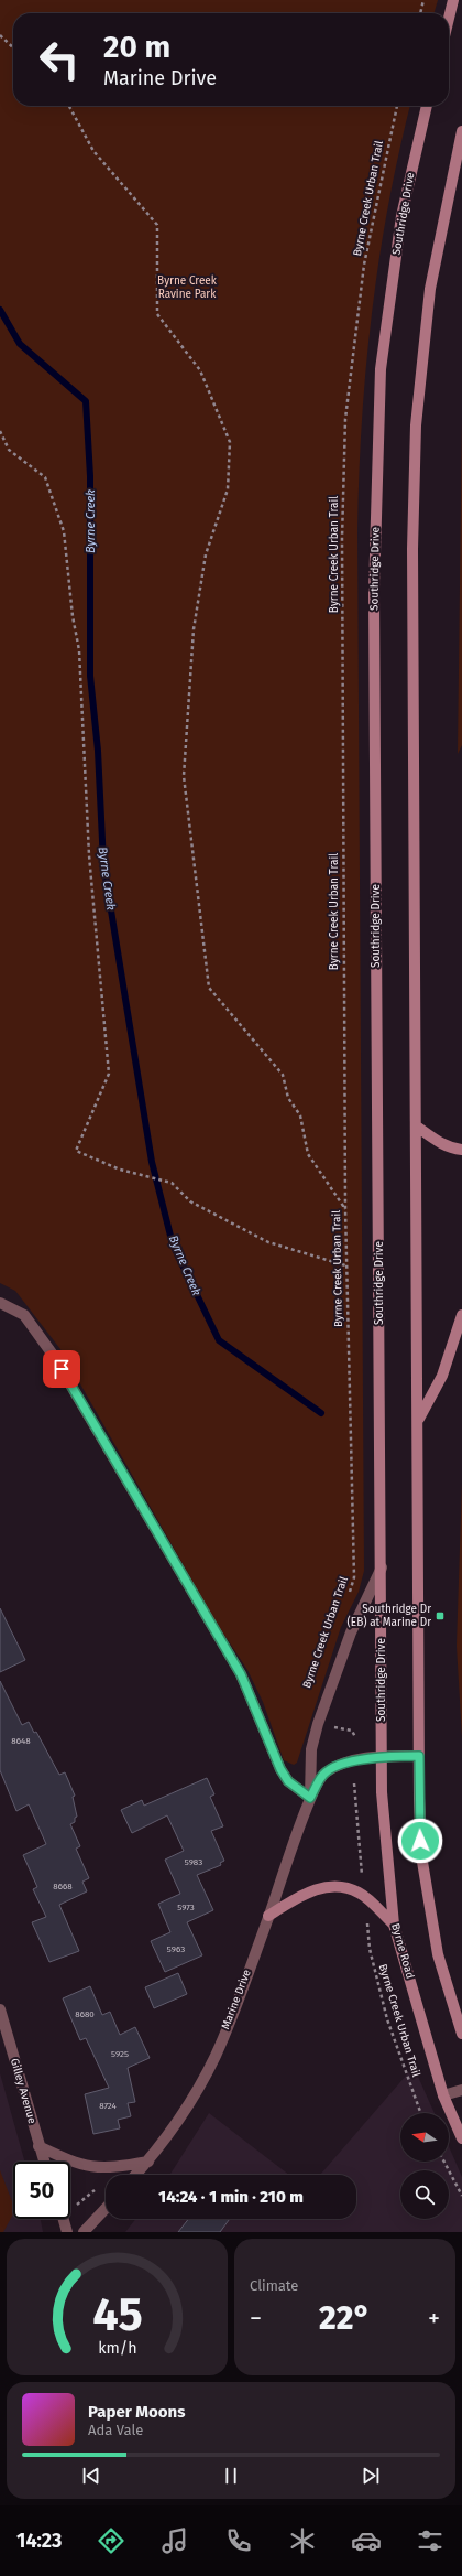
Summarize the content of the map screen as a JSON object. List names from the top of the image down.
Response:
{
  "streets": {
    "main road": ["Southridge Drive", "Byrne Road"],
    "street": ["Marine Drive", "Gilley Avenue"],
    "path": ["Byrne Creek Urban Trail"]
  },
  "crossings": [
    ["Southridge Drive", "Byrne Road"],
    ["Southridge Drive", "Marine Drive"],
    ["Byrne Road", "Marine Drive"]
  ],
  "water": ["Byrne Creek"],
  "parks": ["Byrne Creek Ravine Park"],
  "places": {
    "transit": ["Southridge Dr (EB) at Marine Dr"]
  },
  "house_numbers": [
    "8648",
    "5983",
    "8668",
    "5973",
    "5963",
    "8680",
    "5925",
    "8724"
  ],
  "north": "left",
  "page": {
    "turn": ["20 m", "Marine Drive"],
    "limit": "50",
    "trip": "14:24 · 1 min · 210 m",
    "tile": "Climate",
    "heat": ["−", "22°", "+"],
    "song": ["Paper Moons", "Ada Vale"],
    "tabs": "14:23",
    "gauge": ["45", "km/h"]
  }
}
